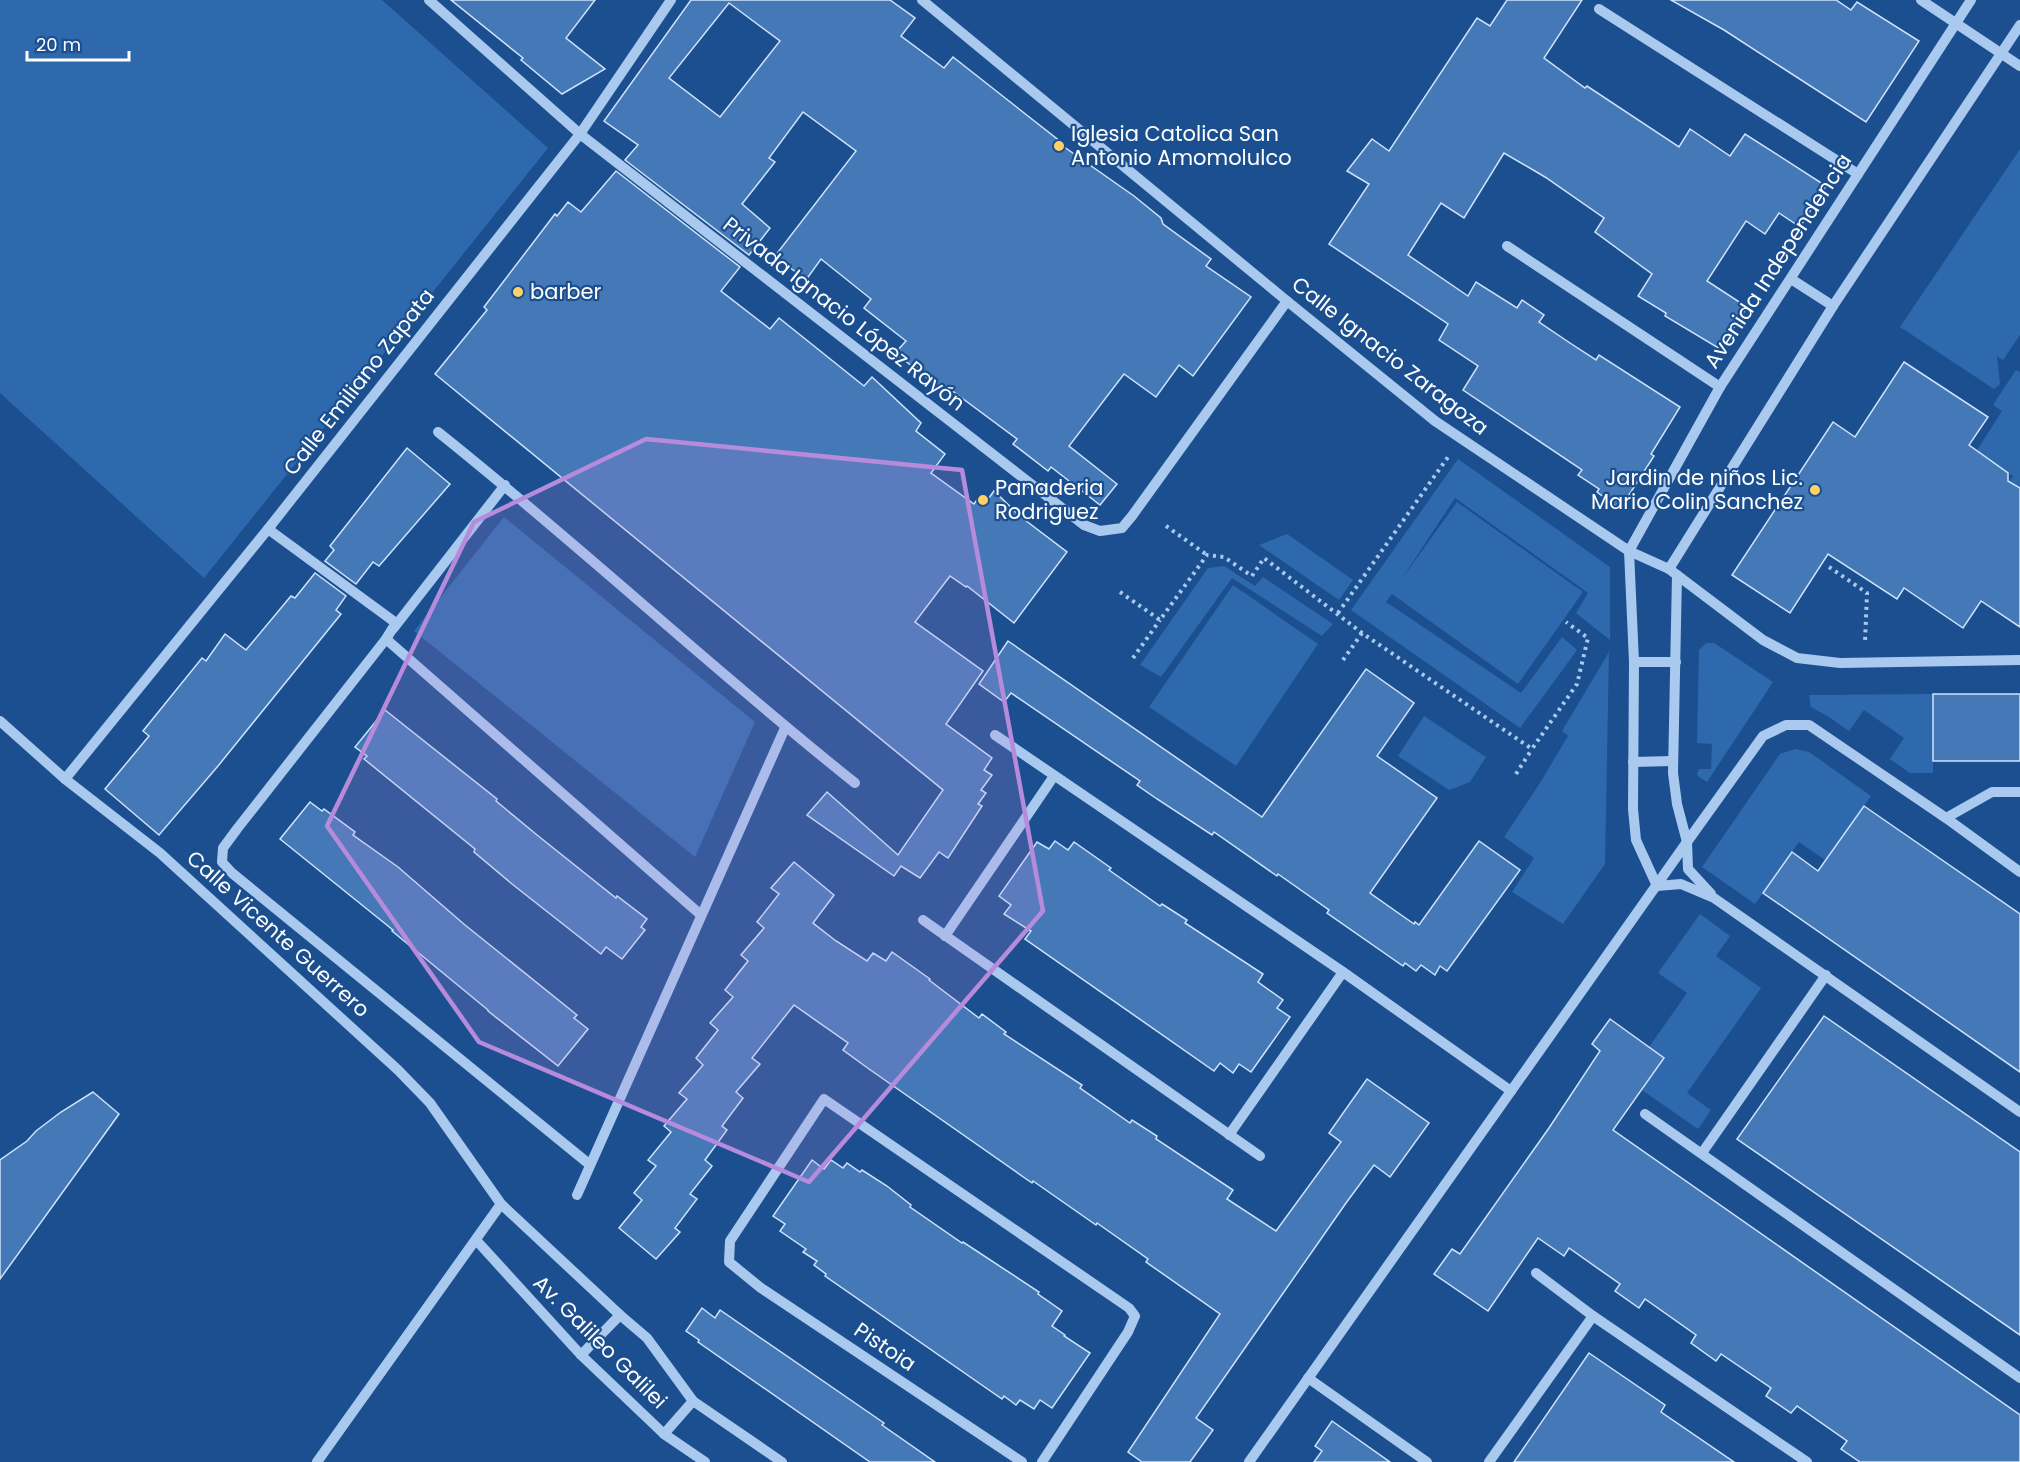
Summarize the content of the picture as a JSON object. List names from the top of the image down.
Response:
{
  "streets": {
    "street": [
      "Avenida Independencia",
      "Privada Ignacio López Rayón",
      "Calle Ignacio Zaragoza",
      "Calle Emiliano Zapata",
      "Calle Vicente Guerrero",
      "Av. Galileo Galilei",
      "Pistoia"
    ]
  },
  "crossings": [
    ["Avenida Independencia", "Calle Ignacio Zaragoza"],
    ["Privada Ignacio López Rayón", "Calle Ignacio Zaragoza"],
    ["Privada Ignacio López Rayón", "Calle Emiliano Zapata"],
    ["Calle Emiliano Zapata", "Calle Vicente Guerrero"]
  ],
  "places": [
    "Iglesia Catolica San Antonio Amomolulco",
    "barber",
    "Jardin de niños Lic. Mario Colin Sanchez",
    "Panaderia Rodriguez"
  ],
  "scale_bar": "20 m"
}
